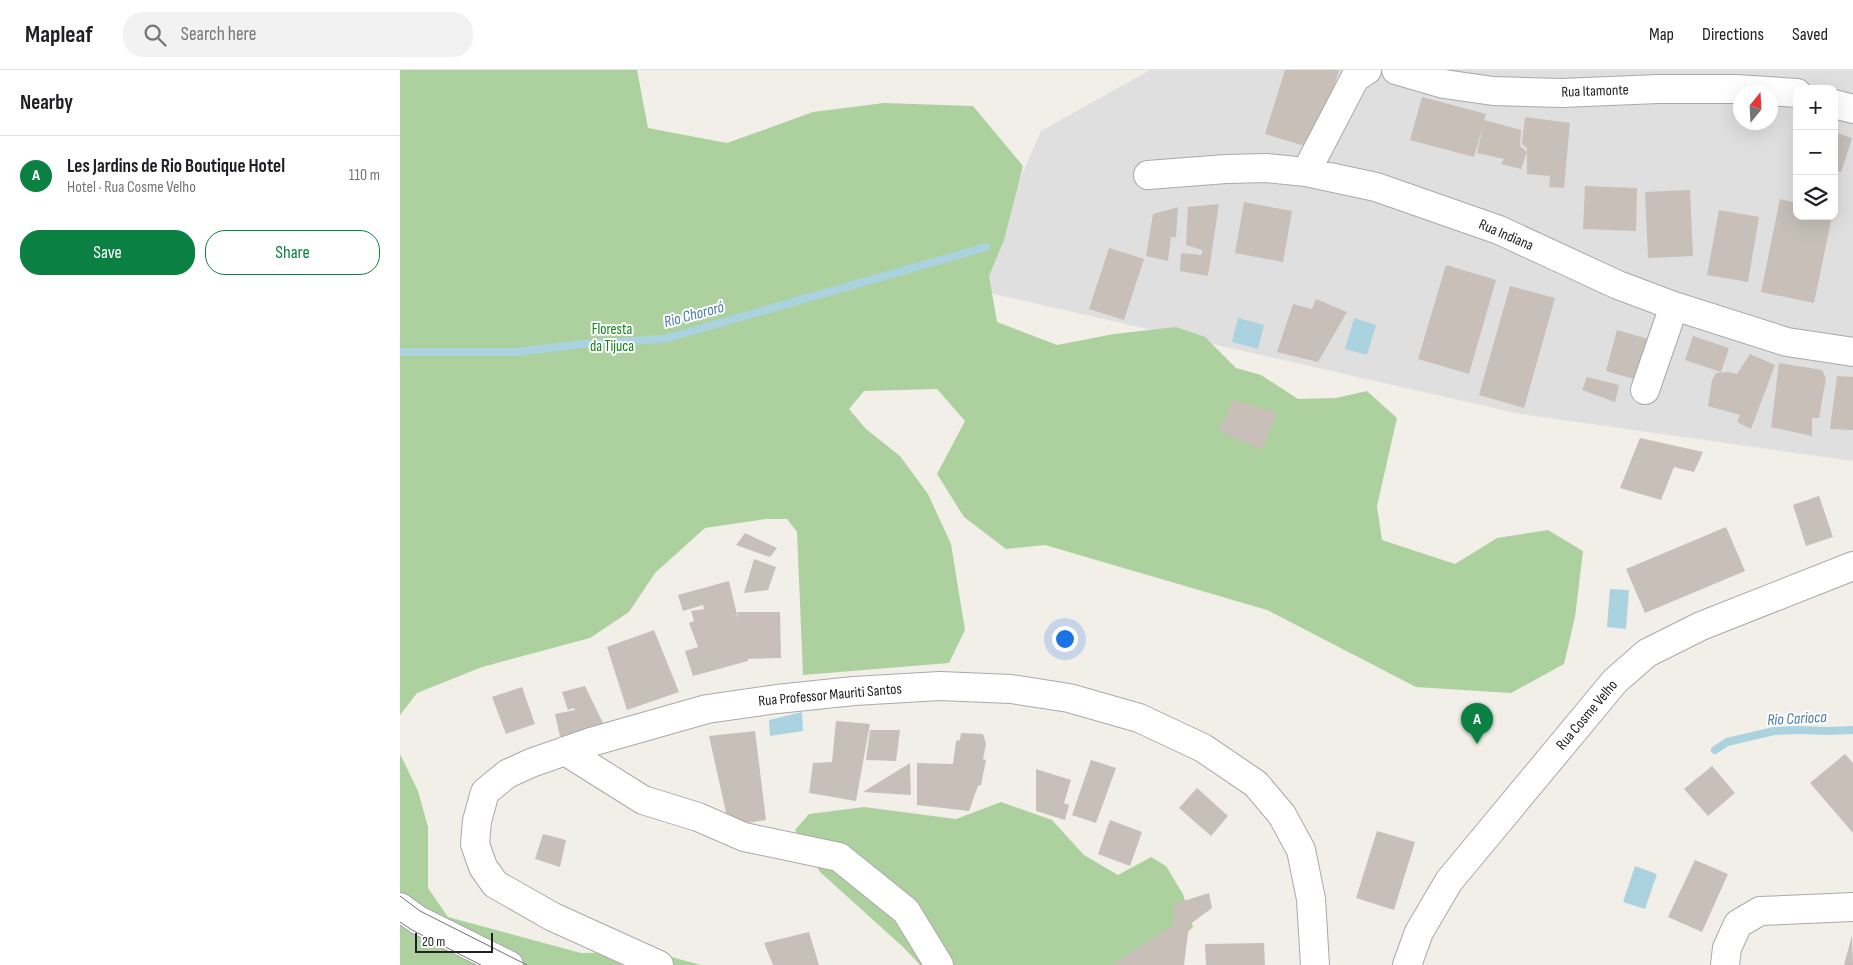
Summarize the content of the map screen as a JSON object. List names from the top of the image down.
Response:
{
  "streets": {
    "street": [
      "Rua Itamonte",
      "Rua Indiana",
      "Rua Professor Mauriti Santos",
      "Rua Cosme Velho"
    ]
  },
  "water": ["Rio Chororó", "Rio Carioca"],
  "parks": ["Floresta da Tijuca"],
  "scale_bar": "20 m",
  "north": "top",
  "page": {
    "header": "Mapleaf",
    "search": "Search here",
    "nav": ["Map", "Directions", "Saved"],
    "heading": "Nearby",
    "map_buttons": ["+", "−"],
    "list": [
      {
        "mark": "A",
        "name": "Les Jardins de Rio Boutique Hotel",
        "note": "Hotel · Rua Cosme Velho",
        "value": "110 m"
      }
    ],
    "buttons": ["Save", "Share"],
    "pins": "A",
    "scale": "20 m"
  }
}
